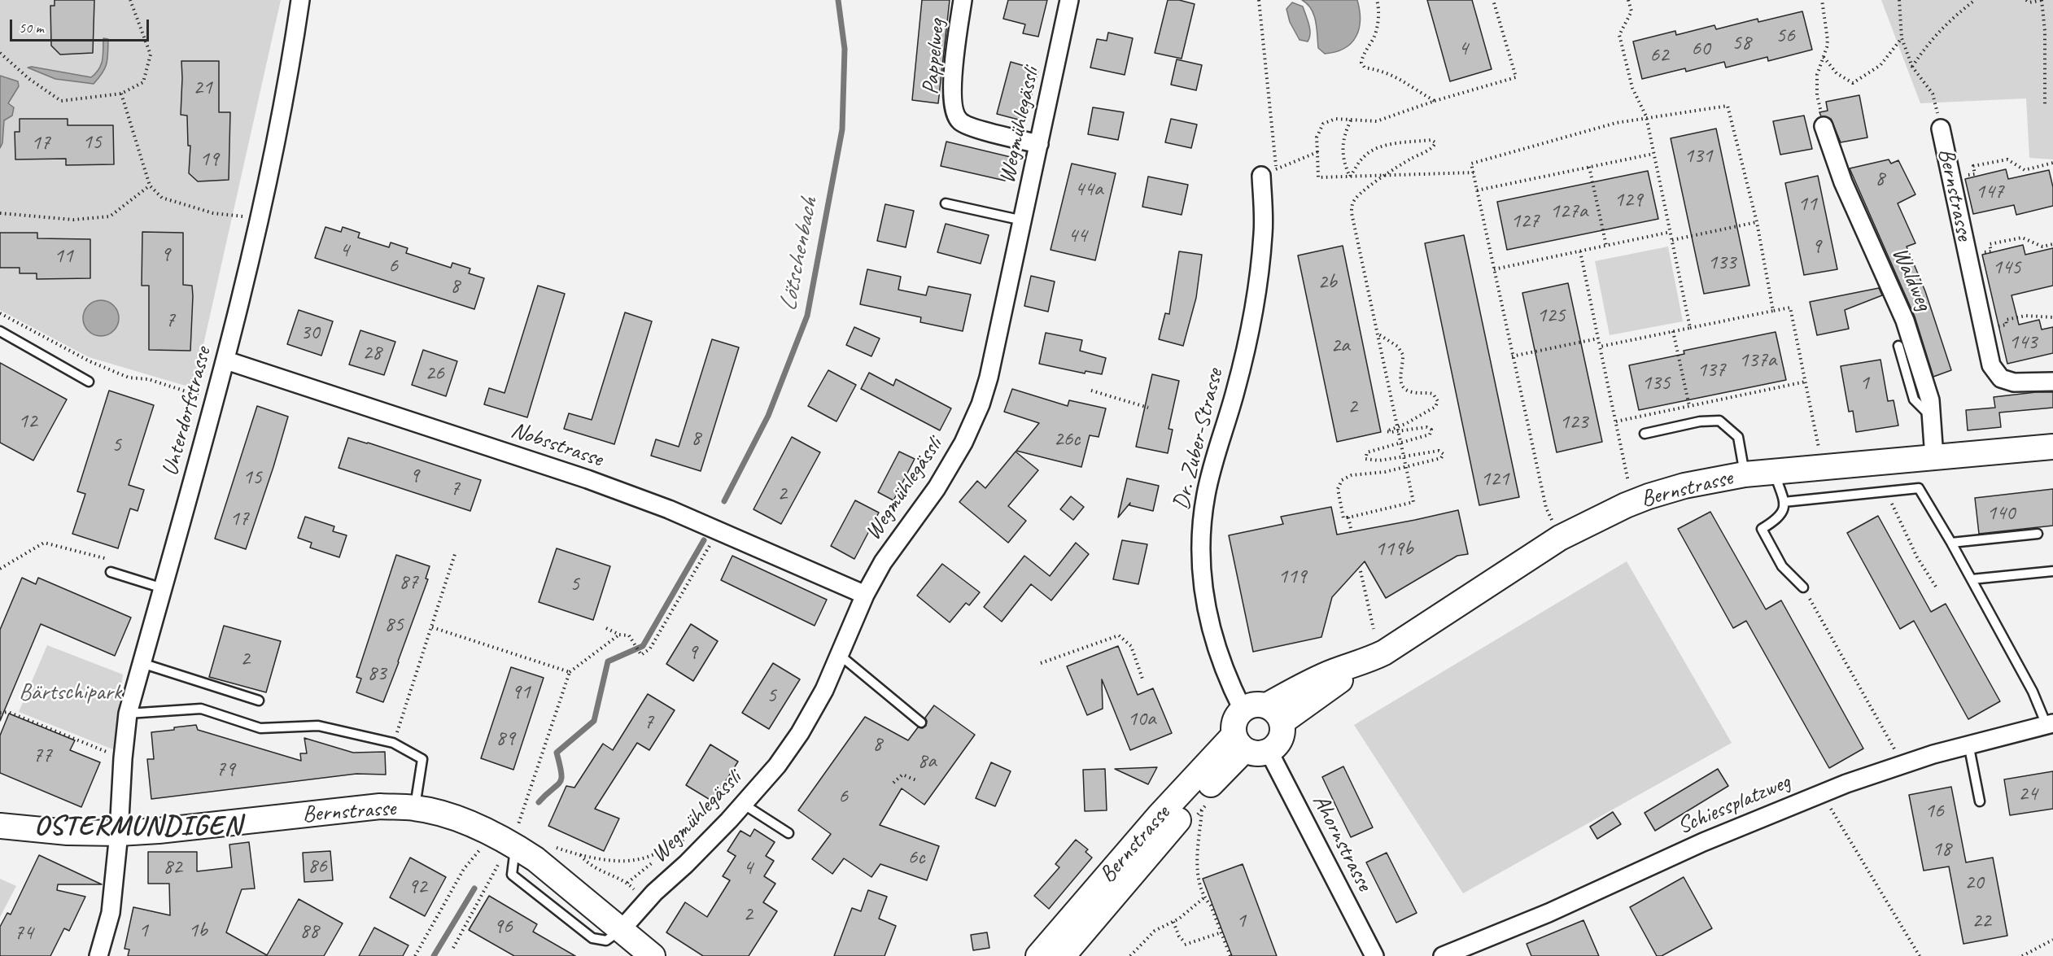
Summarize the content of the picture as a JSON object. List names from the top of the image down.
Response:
{
  "streets": {
    "main road": ["Bernstrasse"],
    "street": [
      "Pappelweg",
      "Wegmühlegässli",
      "Waldweg",
      "Unterdorfstrasse",
      "Dr. Zuber-Strasse",
      "Nobsstrasse",
      "Schiessplatzweg",
      "Ahornstrasse"
    ]
  },
  "crossings": [
    ["Pappelweg", "Wegmühlegässli"],
    ["Wegmühlegässli", "Bernstrasse"],
    ["Wegmühlegässli", "Nobsstrasse"],
    ["Bernstrasse", "Waldweg"],
    ["Bernstrasse", "Unterdorfstrasse"],
    ["Bernstrasse", "Dr. Zuber-Strasse"],
    ["Bernstrasse", "Ahornstrasse"],
    ["Unterdorfstrasse", "Nobsstrasse"],
    ["Dr. Zuber-Strasse", "Ahornstrasse"]
  ],
  "districts": ["OSTERMUNDIGEN"],
  "water": ["Lötschenbach"],
  "parks": ["Bärtschipark"],
  "house_numbers": [
    "56",
    "58",
    "4",
    "60",
    "62",
    "21",
    "15",
    "17",
    "131",
    "19",
    "8",
    "44a",
    "147",
    "129",
    "11",
    "127a",
    "127",
    "44",
    "9",
    "4",
    "9",
    "11",
    "133",
    "6",
    "145",
    "2b",
    "8",
    "125",
    "7",
    "30",
    "143",
    "2a",
    "28",
    "137a",
    "137",
    "26",
    "135",
    "1",
    "2",
    "12",
    "123",
    "8",
    "26c",
    "5",
    "9",
    "15",
    "121",
    "7",
    "2",
    "140",
    "17",
    "119b",
    "119",
    "87",
    "5",
    "85",
    "9",
    "2",
    "83",
    "91",
    "5",
    "10a",
    "7",
    "89",
    "8",
    "77",
    "8a",
    "79",
    "24",
    "6",
    "16",
    "18",
    "6c",
    "86",
    "82",
    "4",
    "20",
    "92",
    "2",
    "1",
    "22",
    "96",
    "1",
    "1b",
    "88",
    "74"
  ],
  "scale_bar": "50 m"
}
